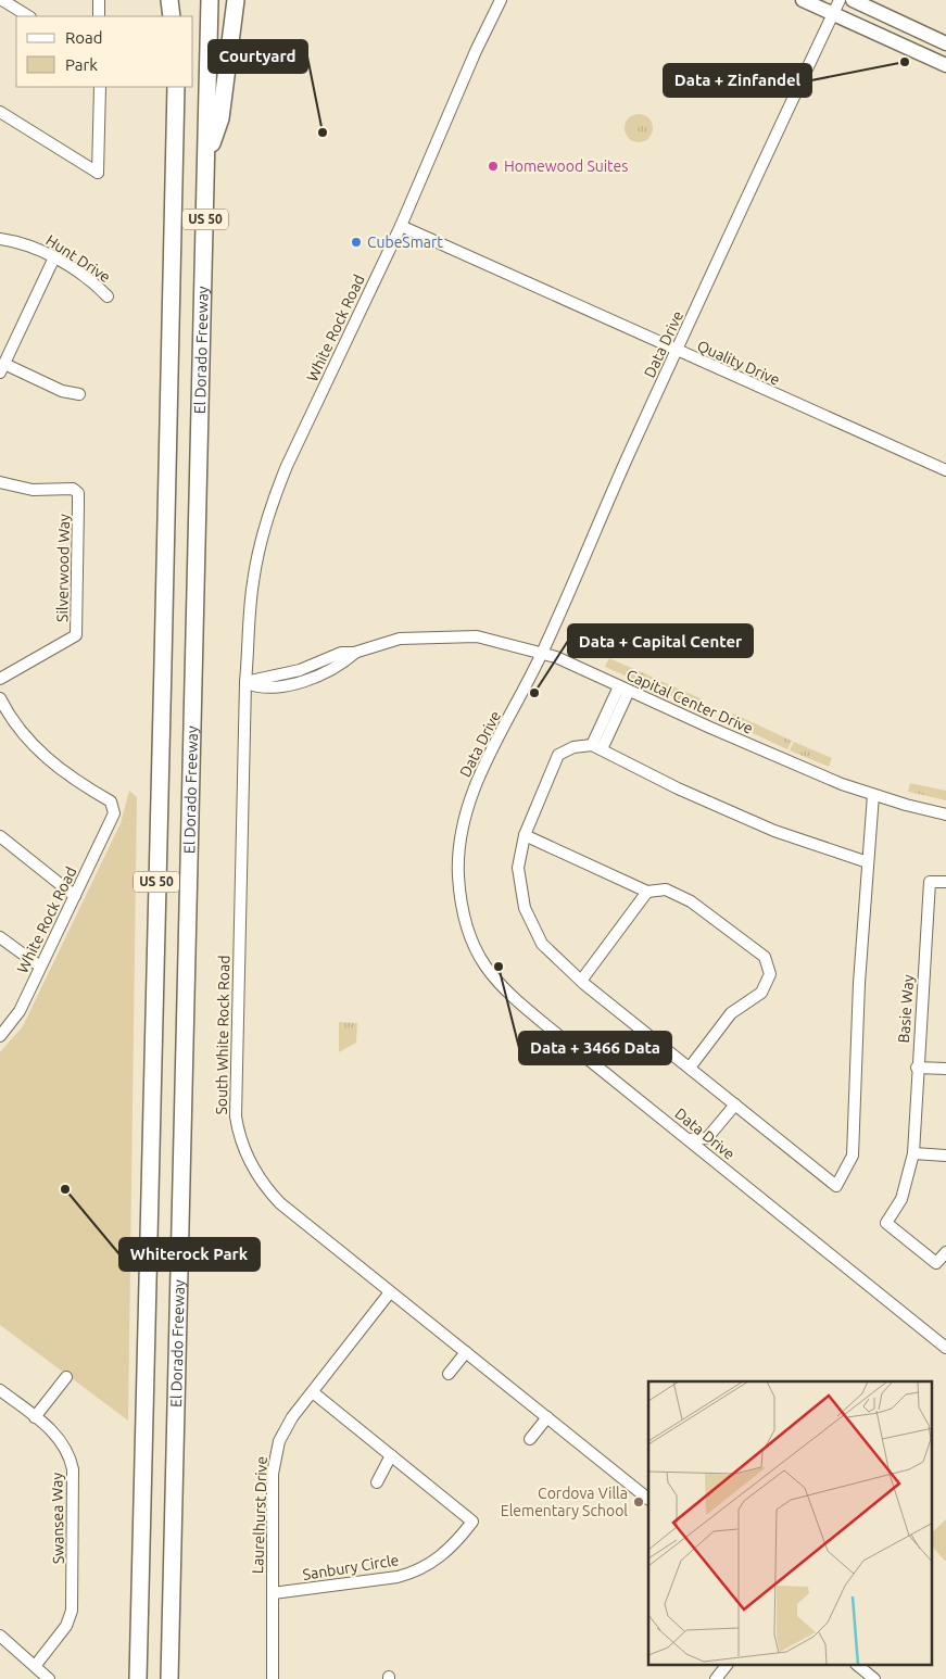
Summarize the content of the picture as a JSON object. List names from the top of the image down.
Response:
{
  "streets": {
    "highway": ["US 50", "El Dorado Freeway"],
    "street": [
      "Hunt Drive",
      "White Rock Road",
      "Data Drive",
      "Quality Drive",
      "Silverwood Way",
      "Capital Center Drive",
      "Basie Way",
      "South White Rock Road",
      "Laurelhurst Drive",
      "Swansea Way",
      "Sanbury Circle"
    ]
  },
  "crossings": [
    ["White Rock Road", "Quality Drive"],
    ["White Rock Road", "Capital Center Drive"],
    ["White Rock Road", "South White Rock Road"],
    ["Data Drive", "Quality Drive"],
    ["Data Drive", "Capital Center Drive"],
    ["Capital Center Drive", "South White Rock Road"],
    ["South White Rock Road", "Laurelhurst Drive"],
    ["Laurelhurst Drive", "Sanbury Circle"]
  ],
  "places": [
    "Data + Zinfandel",
    "Courtyard",
    "Homewood Suites",
    "CubeSmart",
    "Data + Capital Center",
    "Data + 3466 Data",
    "Whiterock Park",
    "Cordova Villa Elementary School"
  ],
  "legend": ["Road", "Park"]
}
